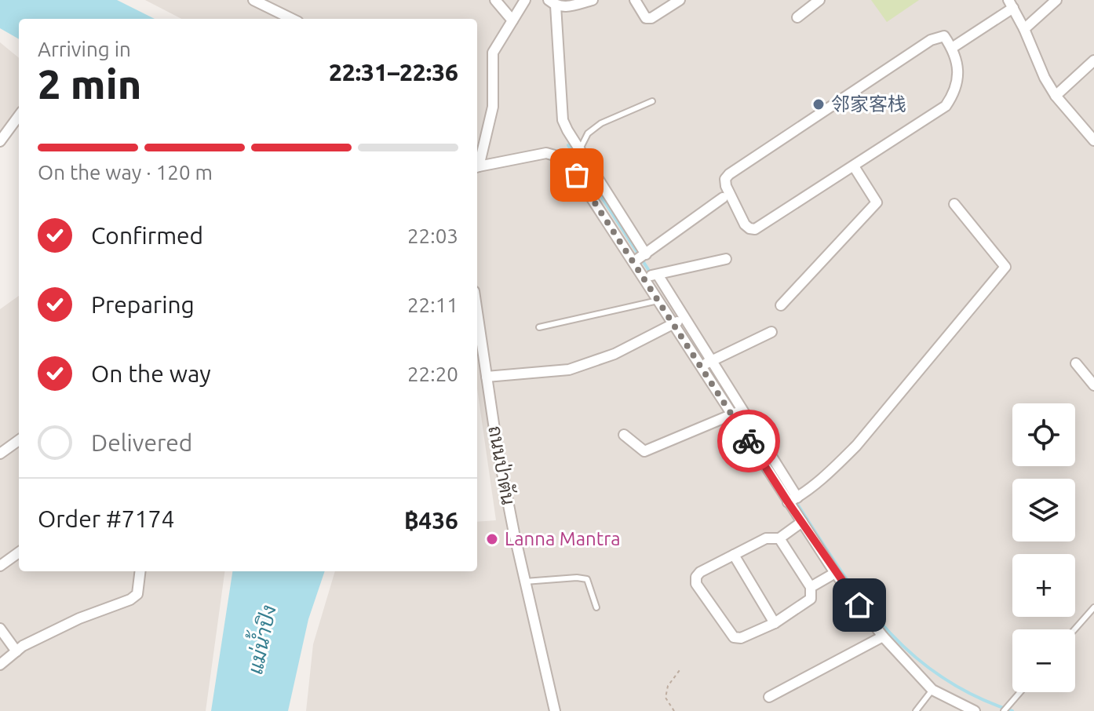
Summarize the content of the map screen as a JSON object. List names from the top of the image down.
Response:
{
  "streets": {
    "street": ["ถนนป่าตัน"]
  },
  "water": ["แม่น้ำปิง"],
  "places": ["邻家客栈", "Lanna Mantra"],
  "page": {
    "heading": ["2 min", "Arriving in", "22:31–22:36"],
    "panel": ["Order #7174", "฿436"],
    "bar": "On the way · 120 m",
    "list": [
      ["Confirmed", "22:03"],
      ["Preparing", "22:11"],
      ["On the way", "22:20"],
      "Delivered"
    ],
    "map_buttons": ["+", "−"]
  }
}
